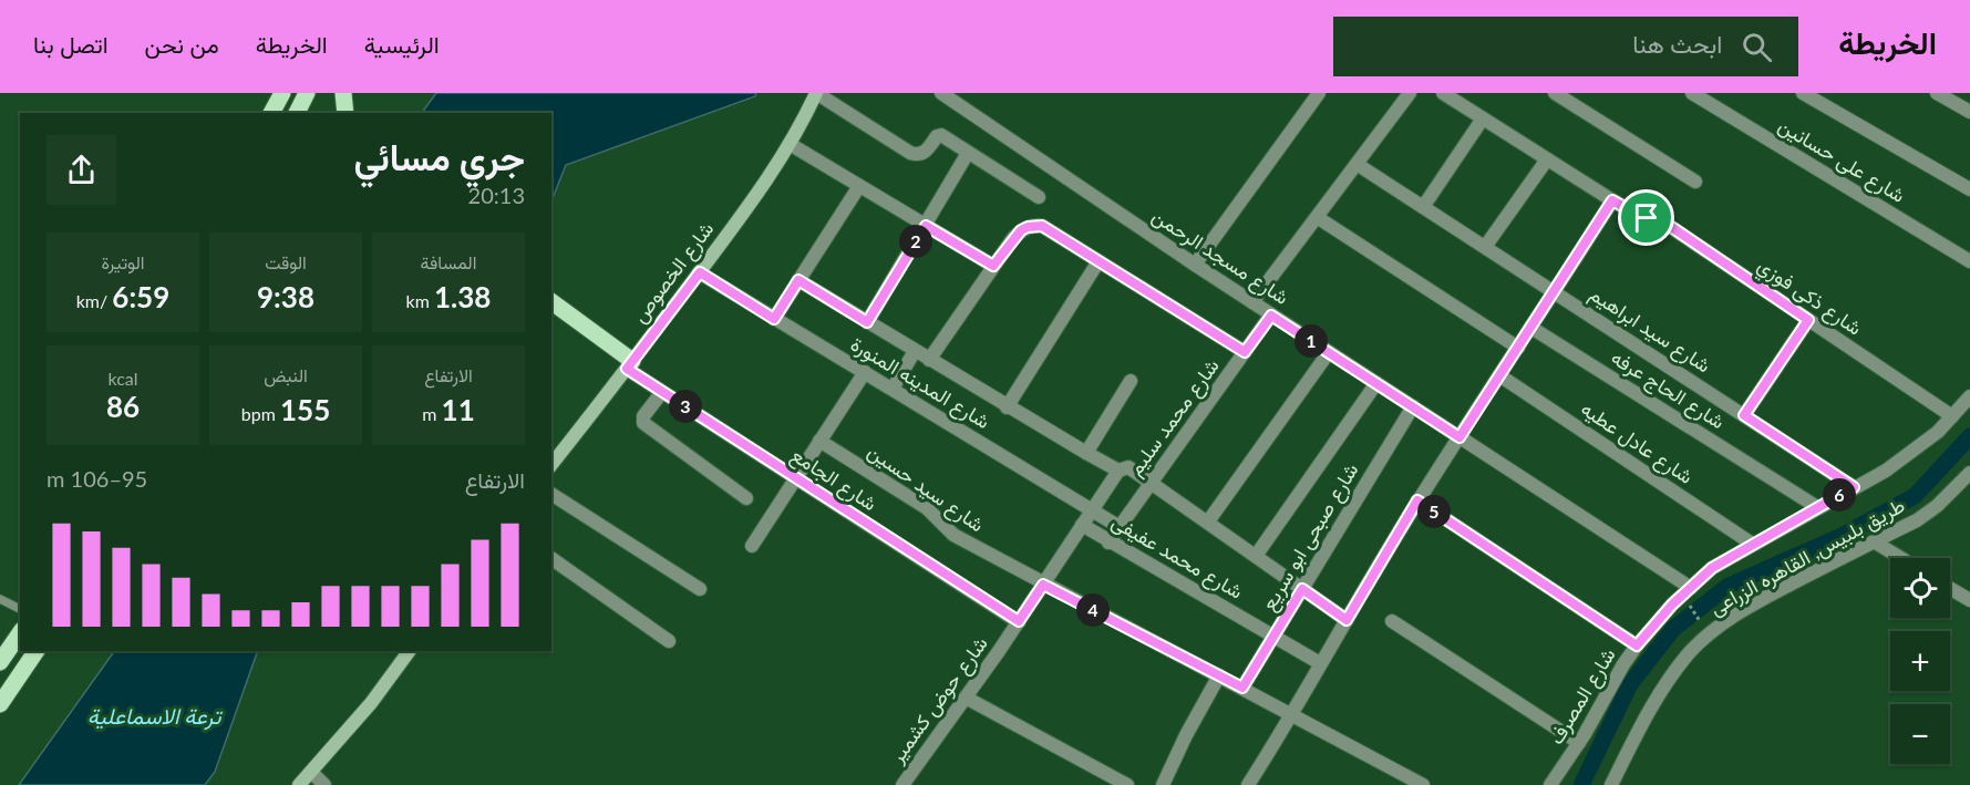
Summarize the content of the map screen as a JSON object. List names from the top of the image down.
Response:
{
  "streets": {
    "main road": ["شارع الخصوص"],
    "street": [
      "شارع على حسانين",
      "شارع مسجد الرحمن",
      "شارع ذكى فوزي",
      "شارع سيد ابراهيم",
      "شارع المدينه المنورة",
      "شارع الحاج عرفه",
      "شارع محمد سليم",
      "شارع عادل عطيه",
      "شارع الجامع",
      "شارع سيد حسين",
      "شارع صبحى ابو سريع",
      "شارع محمد عفيفى",
      "طريق بلبيس, القاهره الزراعى",
      "شارع المصرف",
      "شارع حوض كشمير"
    ]
  },
  "crossings": [
    ["شارع مسجد الرحمن", "شارع محمد سليم"],
    ["شارع مسجد الرحمن", "شارع صبحى ابو سريع"],
    ["شارع مسجد الرحمن", "شارع المصرف"],
    ["شارع الخصوص", "شارع المدينه المنورة"],
    ["شارع الخصوص", "شارع الجامع"],
    ["شارع ذكى فوزي", "شارع المصرف"],
    ["شارع سيد ابراهيم", "شارع المصرف"],
    ["شارع المدينه المنورة", "شارع محمد سليم"],
    ["شارع المدينه المنورة", "شارع حوض كشمير"],
    ["شارع الحاج عرفه", "شارع المصرف"],
    ["شارع محمد سليم", "شارع محمد عفيفى"],
    ["شارع عادل عطيه", "شارع المصرف"],
    ["شارع الجامع", "شارع حوض كشمير"],
    ["شارع سيد حسين", "شارع صبحى ابو سريع"],
    ["شارع سيد حسين", "شارع حوض كشمير"],
    ["شارع صبحى ابو سريع", "شارع محمد عفيفى"],
    ["شارع محمد عفيفى", "شارع حوض كشمير"]
  ],
  "water": ["ترعة الاسماعلية"],
  "page": {
    "header": "الخريطة",
    "search": "ابحث هنا",
    "nav": [
      "الرئيسية",
      "الخريطة",
      "من نحن",
      "اتصل بنا"
    ],
    "heading": ["جري مسائي", "20:13"],
    "pins": [
      "2",
      "1",
      "3",
      "6",
      "5",
      "4"
    ],
    "stats": [
      ["المسافة", "1.38 km"],
      ["الوقت", "9:38"],
      ["الوتيرة", "6:59 /km"],
      ["الارتفاع", "11 m"],
      ["النبض", "155 bpm"],
      ["kcal", "86"]
    ],
    "chart": ["الارتفاع", "95–106 m"],
    "map_buttons": ["+", "−"]
  }
}
